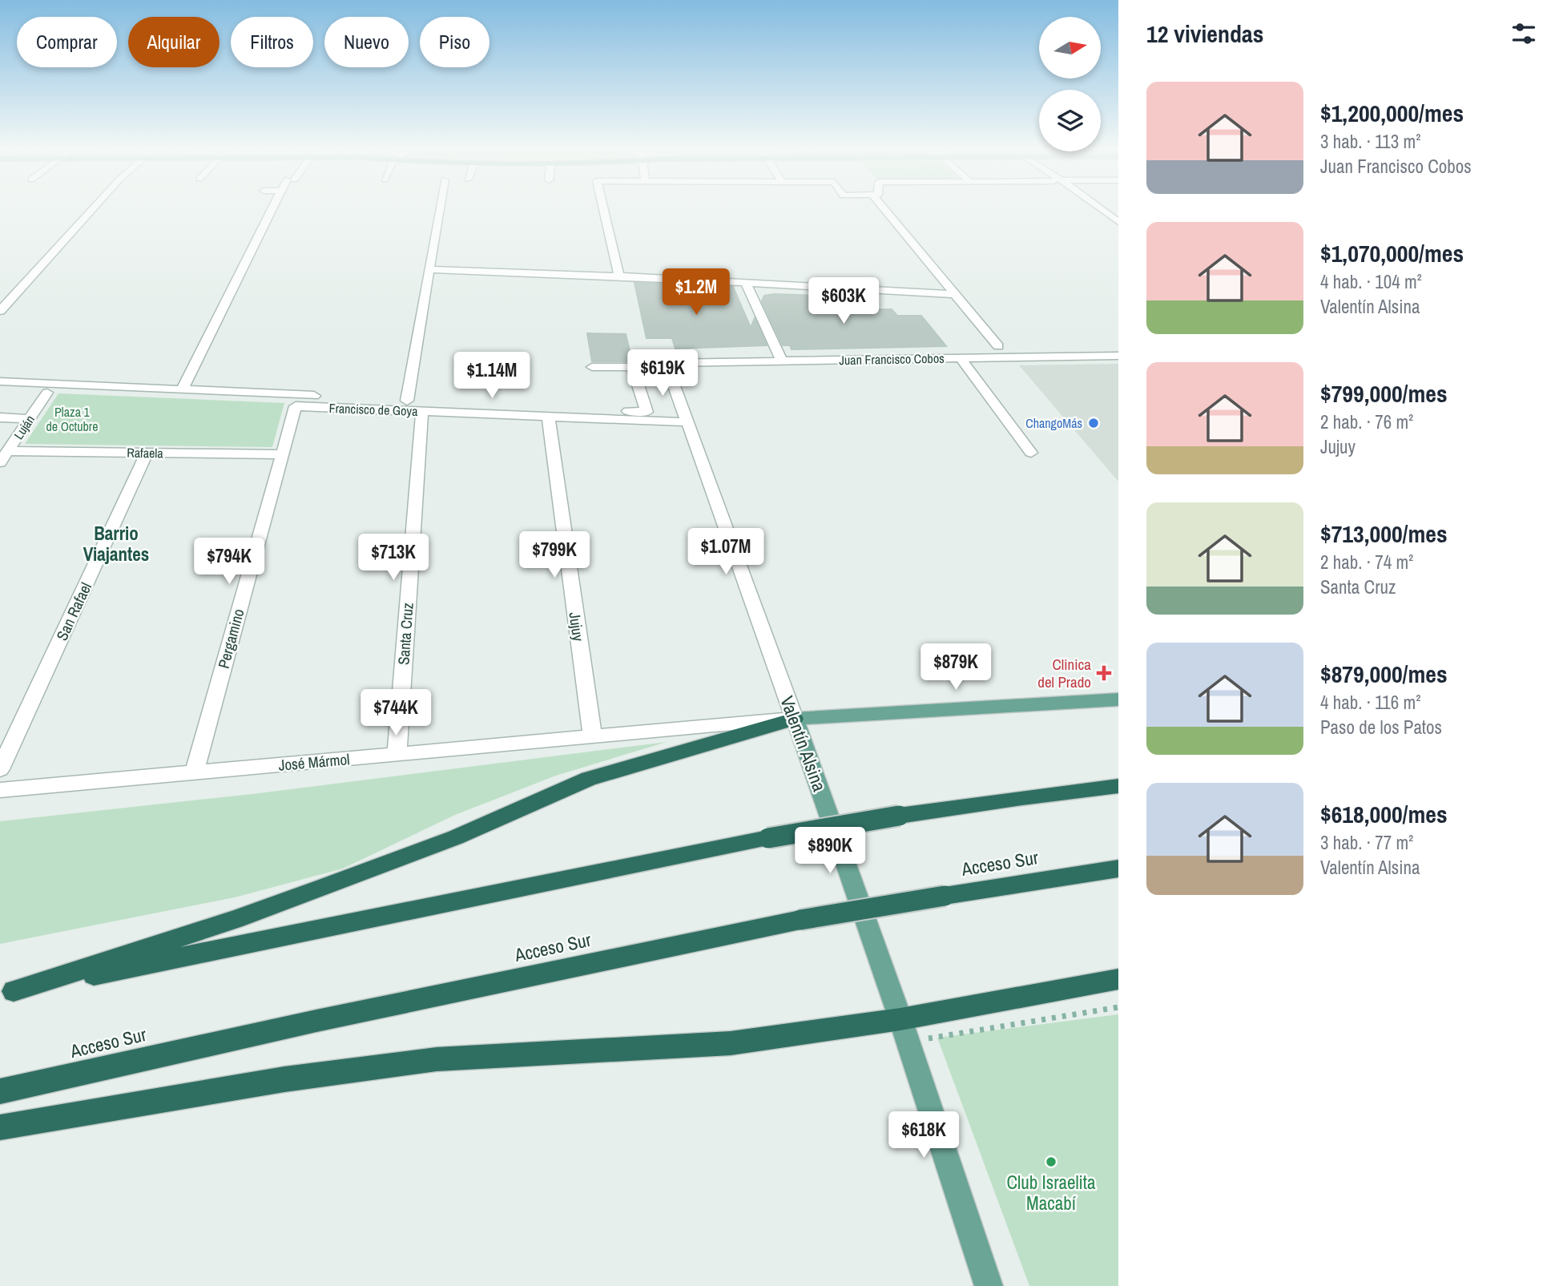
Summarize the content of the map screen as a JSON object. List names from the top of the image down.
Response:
{
  "streets": {
    "highway": ["Acceso Sur"],
    "main road": ["Valentín Alsina"],
    "street": [
      "Juan Francisco Cobos",
      "Francisco de Goya",
      "Luján",
      "Rafaela",
      "San Rafael",
      "Jujuy",
      "Santa Cruz",
      "Pergamino",
      "José Mármol"
    ]
  },
  "crossings": [
    ["Juan Francisco Cobos", "Valentín Alsina"],
    ["Francisco de Goya", "Jujuy"],
    ["Francisco de Goya", "Santa Cruz"],
    ["Francisco de Goya", "Pergamino"],
    ["Francisco de Goya", "Valentín Alsina"],
    ["Luján", "Rafaela"],
    ["Rafaela", "San Rafael"],
    ["Rafaela", "Pergamino"],
    ["Jujuy", "José Mármol"],
    ["Santa Cruz", "José Mármol"],
    ["Pergamino", "José Mármol"],
    ["Valentín Alsina", "José Mármol"]
  ],
  "districts": ["Barrio Viajantes"],
  "parks": ["Plaza 1 de Octubre"],
  "places": {
    "other": ["ChangoMás", "Club Israelita Macabí"],
    "health": ["Clinica del Prado"]
  },
  "north": "right",
  "page": {
    "heading": "12 viviendas",
    "chip": [
      "Comprar",
      "Alquilar",
      "Filtros",
      "Nuevo",
      "Piso"
    ],
    "list": [
      {
        "name": "$1,200,000/mes",
        "note": "3 hab. · 113 m² · Juan Francisco Cobos"
      },
      {
        "name": "$1,070,000/mes",
        "note": "4 hab. · 104 m² · Valentín Alsina"
      },
      {
        "name": "$799,000/mes",
        "note": "2 hab. · 76 m² · Jujuy"
      },
      {
        "name": "$713,000/mes",
        "note": "2 hab. · 74 m² · Santa Cruz"
      },
      {
        "name": "$879,000/mes",
        "note": "4 hab. · 116 m² · Paso de los Patos"
      },
      {
        "name": "$618,000/mes",
        "note": "3 hab. · 77 m² · Valentín Alsina"
      }
    ],
    "price": [
      "$1.2M",
      "$603K",
      "$619K",
      "$1.14M",
      "$1.07M",
      "$799K",
      "$713K",
      "$794K",
      "$879K",
      "$744K",
      "$890K",
      "$618K"
    ]
  }
}
